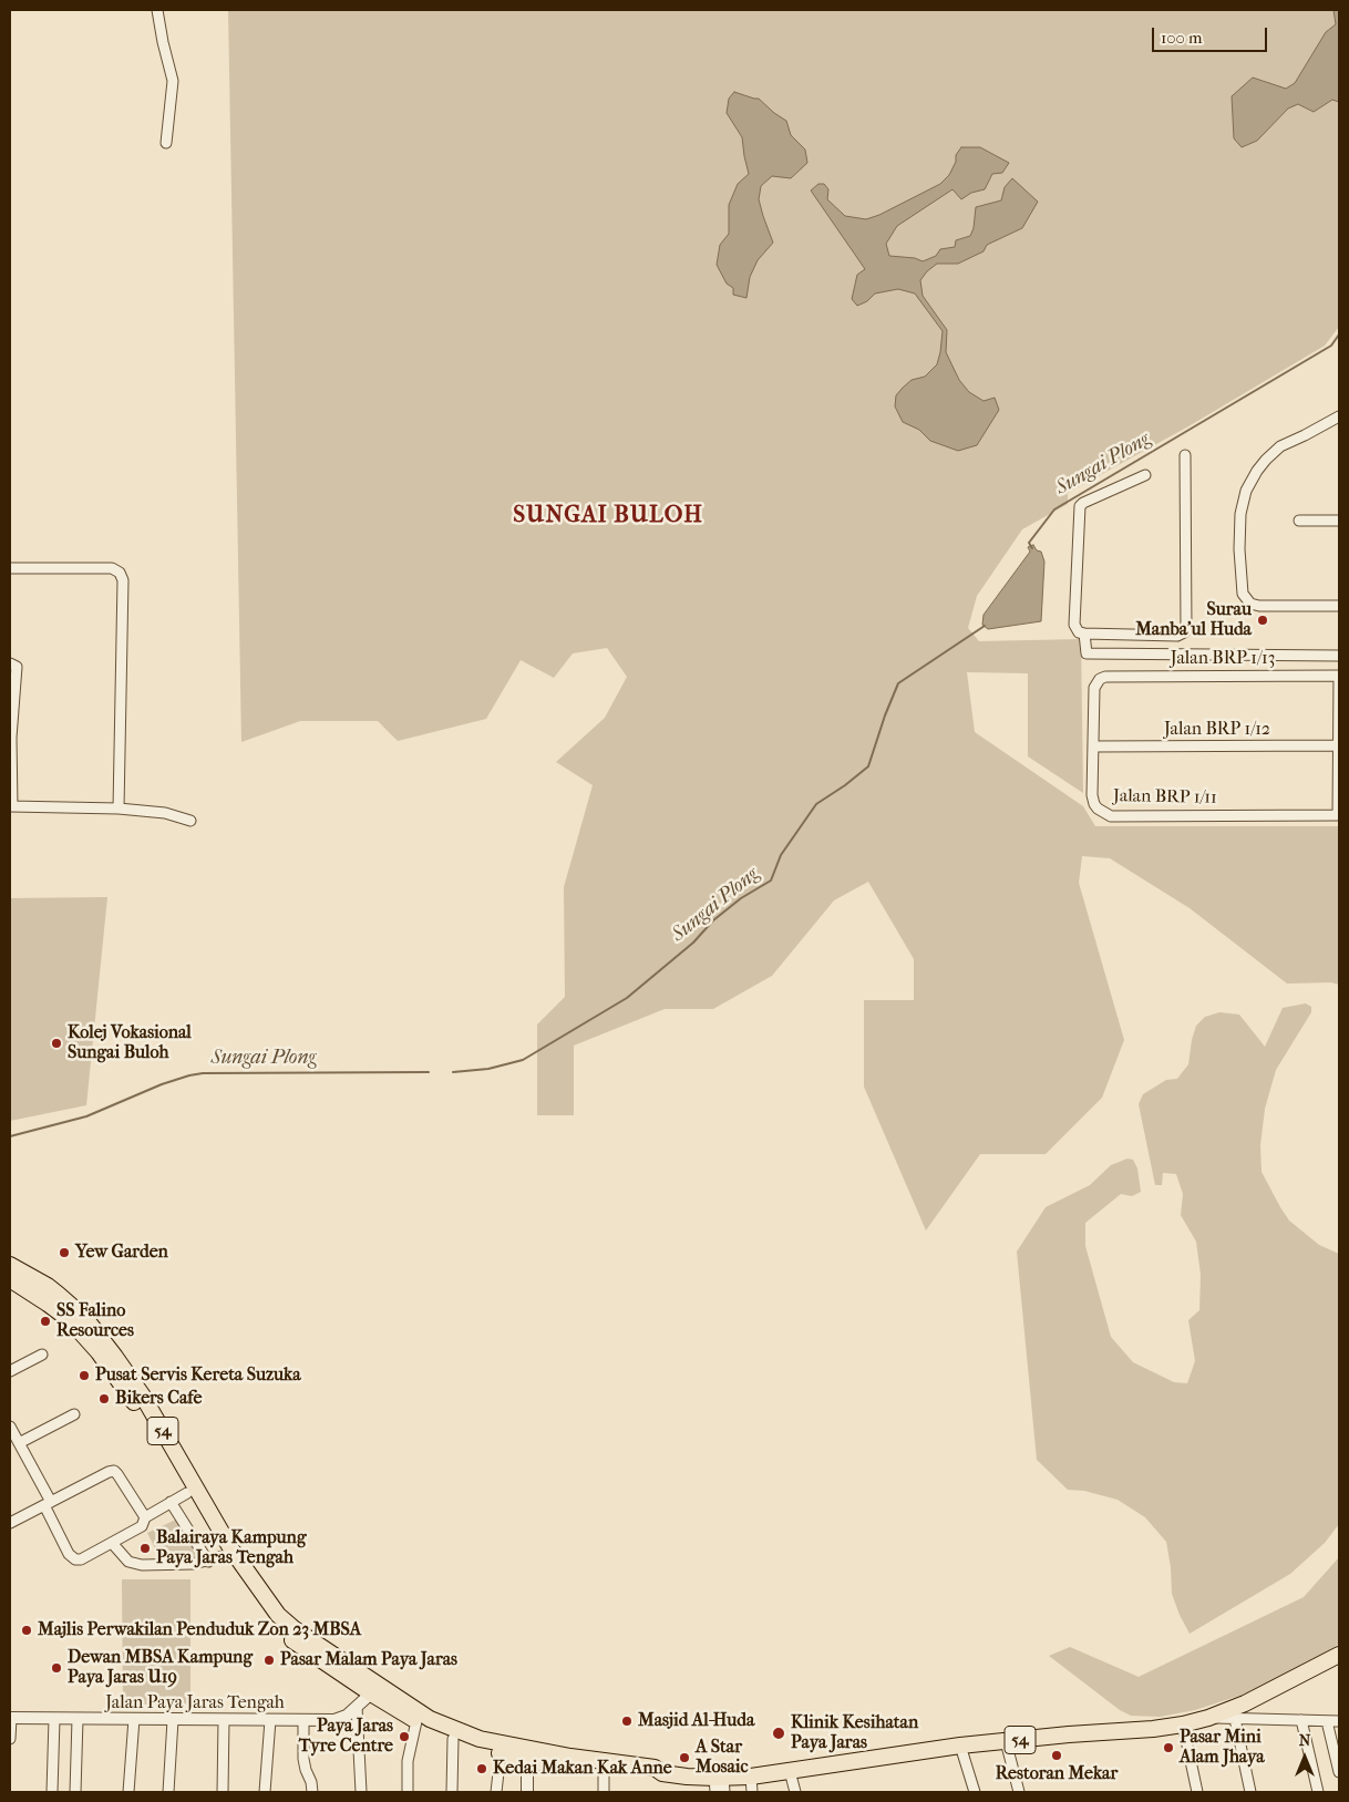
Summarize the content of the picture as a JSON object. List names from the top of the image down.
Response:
{
  "streets": {
    "highway": ["54"],
    "street": [
      "Jalan BRP 1/13",
      "Jalan BRP 1/12",
      "Jalan BRP 1/11",
      "Jalan Paya Jaras Tengah"
    ]
  },
  "crossings": [
    ["Jalan BRP 1/13", "Jalan BRP 1/11"],
    ["Jalan BRP 1/12", "Jalan BRP 1/11"],
    ["54", "Jalan Paya Jaras Tengah"]
  ],
  "districts": ["SUNGAI BULOH"],
  "water": ["Sungai Plong"],
  "places": [
    "Surau Manba'ul Huda",
    "Kolej Vokasional Sungai Buloh",
    "Yew Garden",
    "SS Falino Resources",
    "Pusat Servis Kereta Suzuka",
    "Bikers Cafe",
    "Balairaya Kampung Paya Jaras Tengah",
    "Majlis Perwakilan Penduduk Zon 23 MBSA",
    "Pasar Malam Paya Jaras",
    "Dewan MBSA Kampung Paya Jaras U19",
    "Masjid Al-Huda",
    "Klinik Kesihatan Paya Jaras",
    "Paya Jaras Tyre Centre",
    "Pasar Mini Alam Jhaya",
    "Restoran Mekar",
    "A Star Mosaic",
    "Kedai Makan Kak Anne"
  ],
  "scale_bar": "100 m",
  "north": "top"
}
